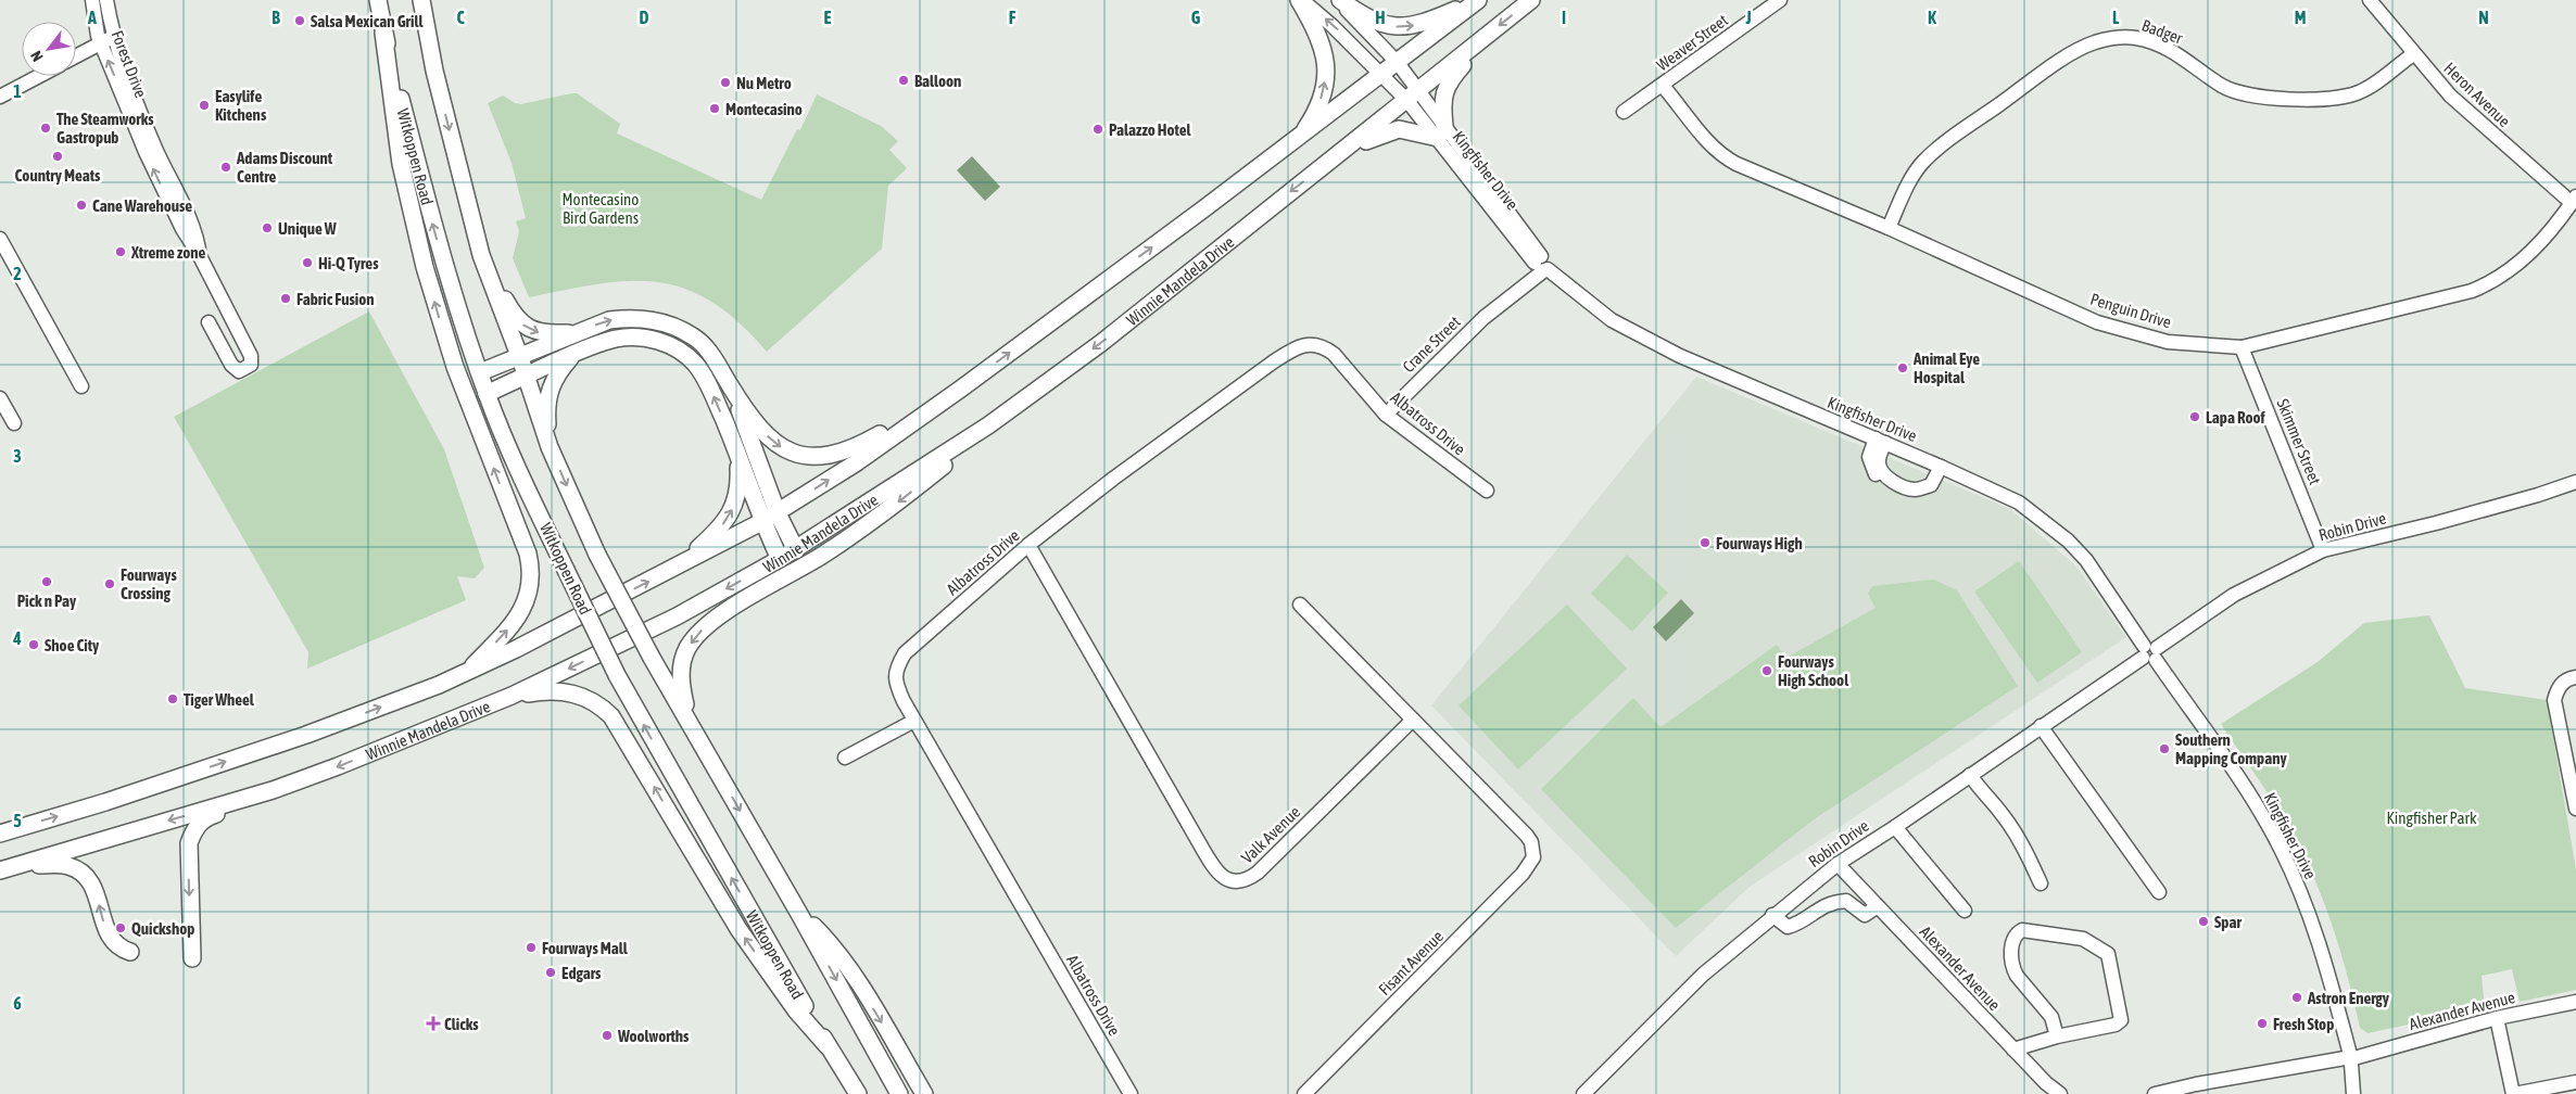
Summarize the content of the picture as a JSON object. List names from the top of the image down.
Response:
{
  "streets": {
    "main road": ["Witkoppen Road", "Winnie Mandela Drive"],
    "street": [
      "Badger",
      "Weaver Street",
      "Forest Drive",
      "Heron Avenue",
      "Kingfisher Drive",
      "Penguin Drive",
      "Crane Street",
      "Albatross Drive",
      "Skimmer Street",
      "Robin Drive",
      "Valk Avenue",
      "Fisant Avenue",
      "Alexander Avenue"
    ]
  },
  "crossings": [
    ["Badger", "Heron Avenue"],
    ["Badger", "Penguin Drive"],
    ["Weaver Street", "Penguin Drive"],
    ["Heron Avenue", "Penguin Drive"],
    ["Kingfisher Drive", "Winnie Mandela Drive"],
    ["Kingfisher Drive", "Crane Street"],
    ["Kingfisher Drive", "Robin Drive"],
    ["Kingfisher Drive", "Alexander Avenue"],
    ["Penguin Drive", "Skimmer Street"],
    ["Crane Street", "Albatross Drive"],
    ["Albatross Drive", "Valk Avenue"],
    ["Skimmer Street", "Robin Drive"],
    ["Robin Drive", "Alexander Avenue"],
    ["Valk Avenue", "Fisant Avenue"]
  ],
  "parks": ["Montecasino Bird Gardens", "Kingfisher Park"],
  "places": {
    "other": [
      "Salsa Mexican Grill",
      "Balloon",
      "Nu Metro",
      "Easylife Kitchens",
      "Montecasino",
      "The Steamworks Gastropub",
      "Palazzo Hotel",
      "Country Meats",
      "Adams Discount Centre",
      "Cane Warehouse",
      "Unique W",
      "Xtreme zone",
      "Hi-Q Tyres",
      "Fabric Fusion",
      "Animal Eye Hospital",
      "Lapa Roof",
      "Fourways High",
      "Pick n Pay",
      "Fourways Crossing",
      "Shoe City",
      "Fourways High School",
      "Tiger Wheel",
      "Southern Mapping Company",
      "Spar",
      "Quickshop",
      "Fourways Mall",
      "Edgars",
      "Astron Energy",
      "Fresh Stop",
      "Woolworths"
    ],
    "health": ["Clicks"]
  },
  "north": "bottom left",
  "grid": {
    "columns": [
      "A",
      "B",
      "C",
      "D",
      "E",
      "F",
      "G",
      "H",
      "I",
      "J",
      "K",
      "L",
      "M",
      "N"
    ],
    "rows": [
      "1",
      "2",
      "3",
      "4",
      "5",
      "6"
    ]
  }
}
